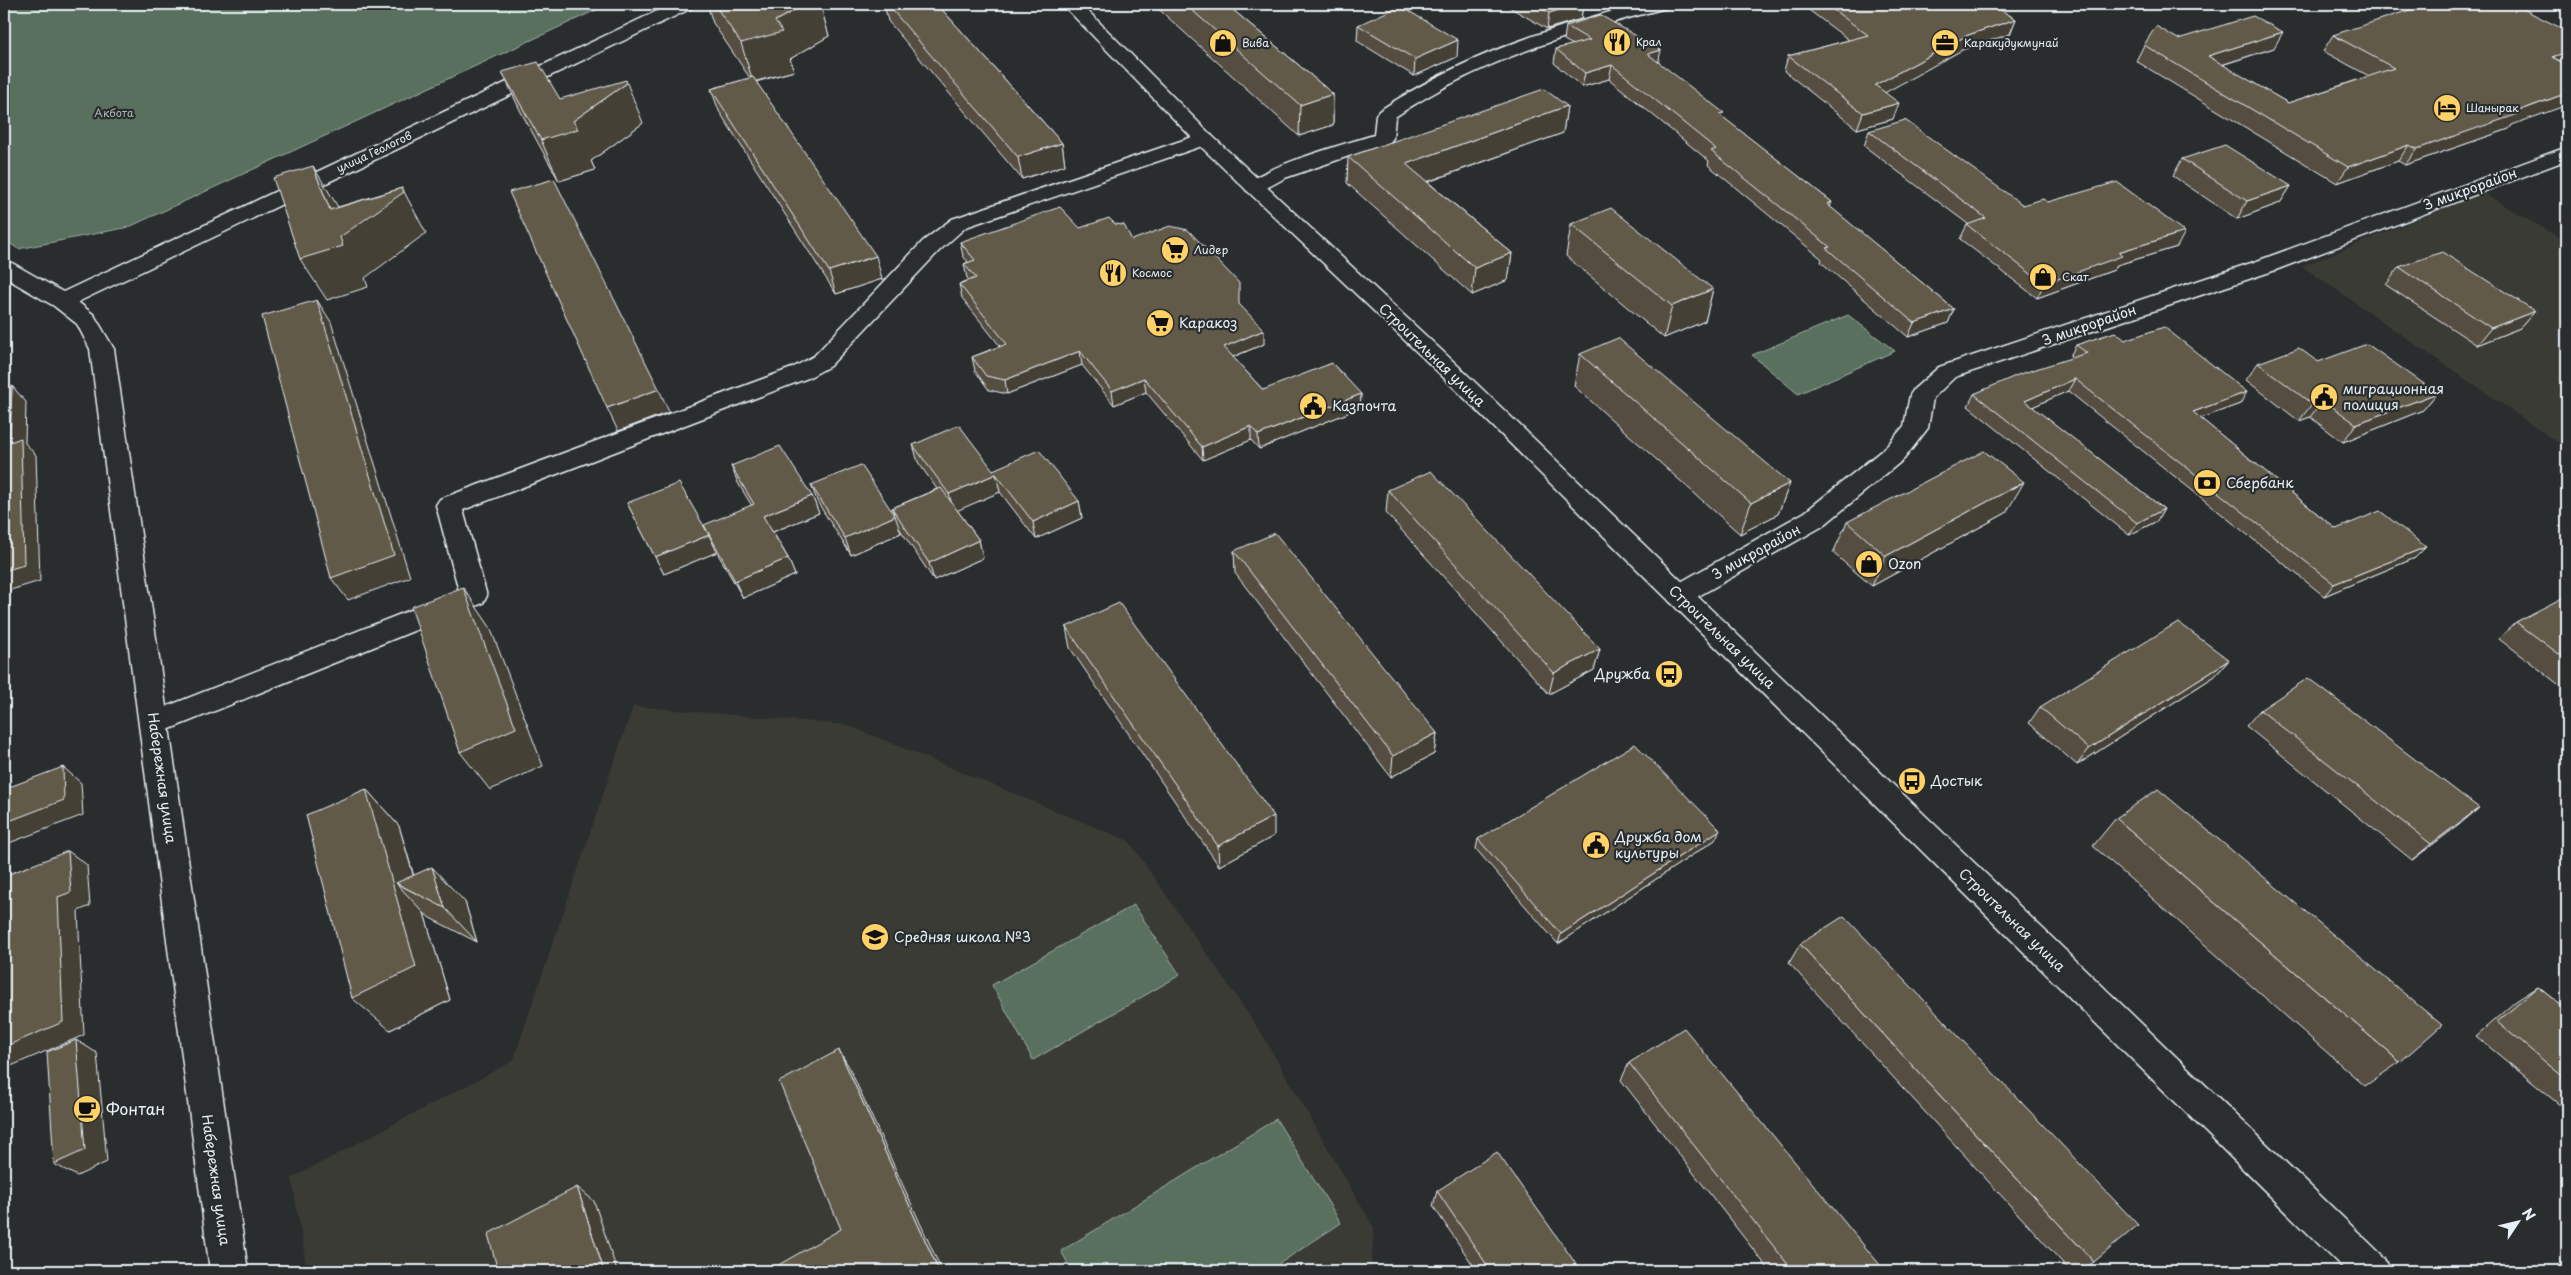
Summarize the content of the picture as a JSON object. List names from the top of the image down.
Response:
{
  "streets": {
    "street": [
      "улица Геологов",
      "3 микрорайон",
      "Строительная улица",
      "Набережная улица"
    ]
  },
  "crossings": [
    ["улица Геологов", "Набережная улица"],
    ["3 микрорайон", "Строительная улица"]
  ],
  "parks": ["Акбота"],
  "places": {
    "restaurant": ["Крал", "Космос"],
    "shop": ["Вива", "Скат", "Ozon"],
    "office": ["Каракудукмунай"],
    "hotel": ["Шанырак"],
    "supermarket": ["Лидер", "Каракоз"],
    "public building": ["миграционная полиция", "Казпочта", "Дружба дом культуры"],
    "bank": ["Сбербанк"],
    "bus stop": ["Дружба", "Достык"],
    "school or university": ["Средняя школа №3"],
    "cafe": ["Фонтан"]
  },
  "north": "top right"
}
